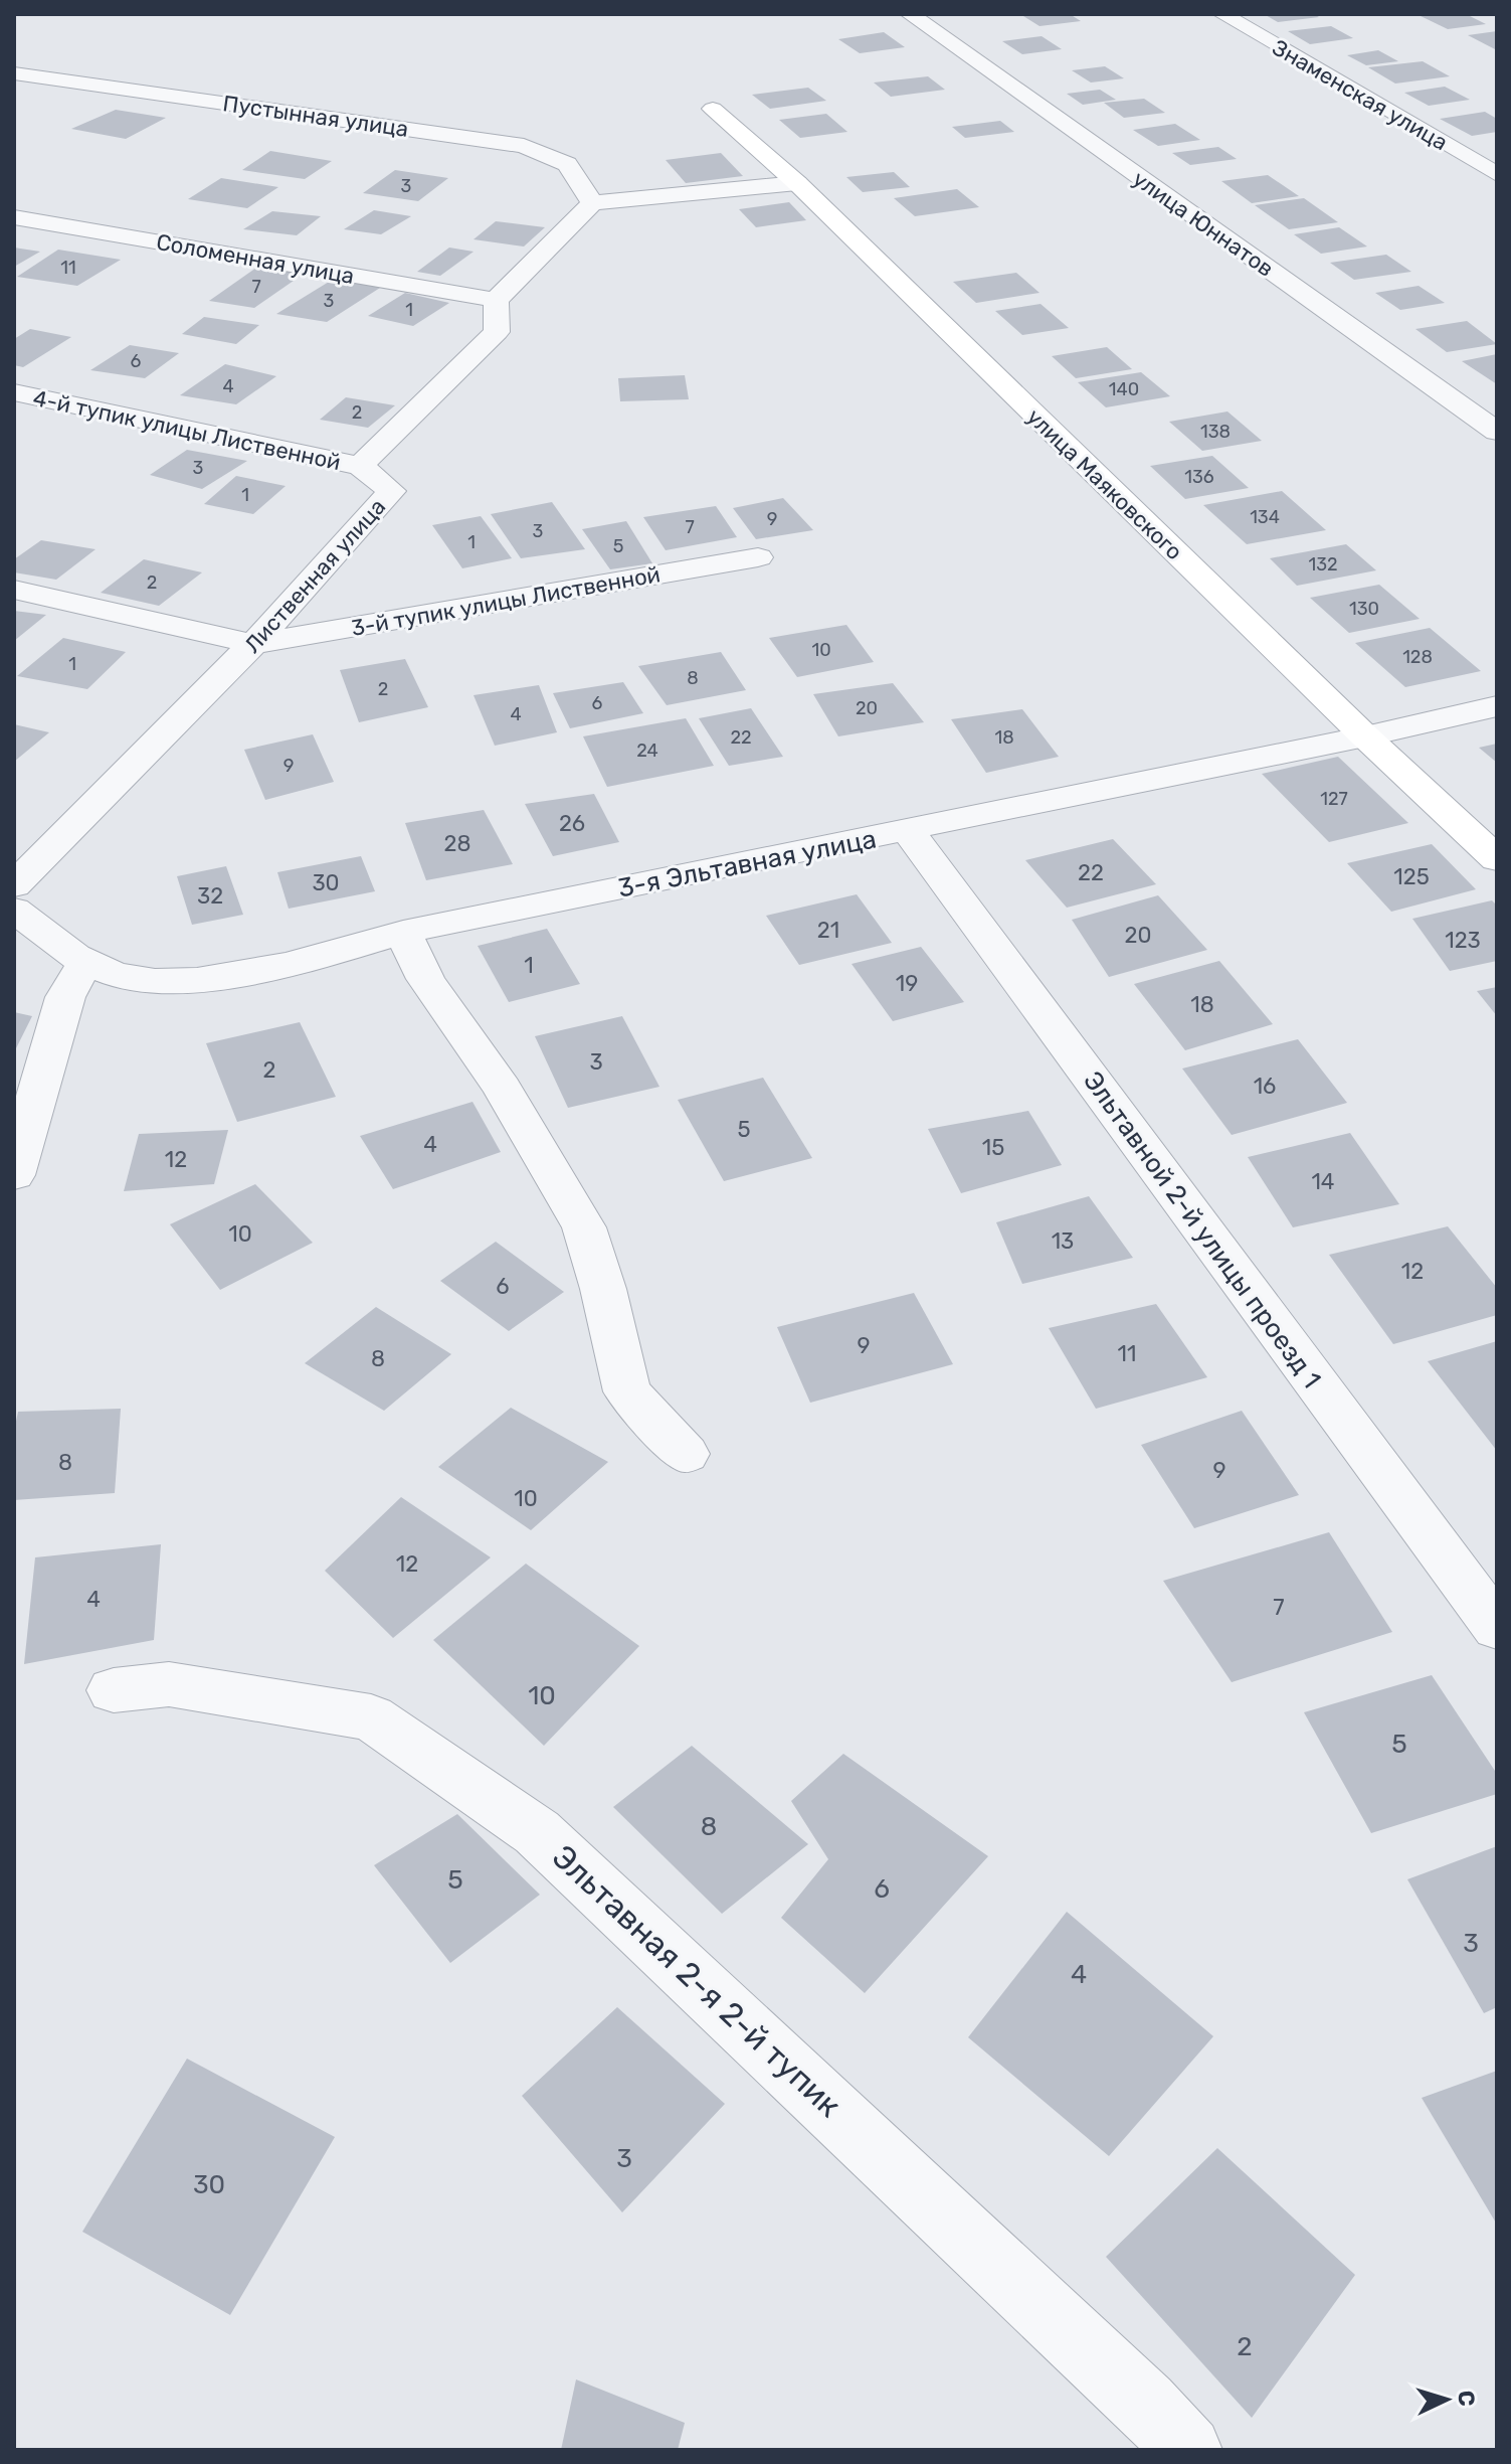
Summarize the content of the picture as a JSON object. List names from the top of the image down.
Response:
{
  "streets": {
    "street": [
      "Знаменская улица",
      "Пустынная улица",
      "улица Юннатов",
      "Соломенная улица",
      "4-й тупик улицы Лиственной",
      "улица Маяковского",
      "Лиственная улица",
      "3-й тупик улицы Лиственной",
      "3-я Эльтавная улица",
      "Эльтавной 2-й улицы проезд 1",
      "Эльтавная 2-я 2-й тупик"
    ]
  },
  "crossings": [
    ["Соломенная улица", "Лиственная улица"],
    ["4-й тупик улицы Лиственной", "Лиственная улица"],
    ["улица Маяковского", "3-я Эльтавная улица"],
    ["Лиственная улица", "3-й тупик улицы Лиственной"],
    ["3-я Эльтавная улица", "Эльтавной 2-й улицы проезд 1"]
  ],
  "house_numbers": [
    "3",
    "11",
    "7",
    "3",
    "1",
    "6",
    "4",
    "140",
    "2",
    "138",
    "3",
    "136",
    "1",
    "134",
    "9",
    "7",
    "3",
    "1",
    "5",
    "132",
    "2",
    "130",
    "10",
    "128",
    "1",
    "8",
    "2",
    "6",
    "20",
    "4",
    "22",
    "18",
    "24",
    "9",
    "127",
    "26",
    "28",
    "22",
    "125",
    "30",
    "32",
    "21",
    "20",
    "123",
    "1",
    "19",
    "18",
    "3",
    "2",
    "16",
    "5",
    "4",
    "15",
    "12",
    "14",
    "10",
    "13",
    "12",
    "6",
    "9",
    "11",
    "8",
    "8",
    "9",
    "10",
    "12",
    "4",
    "7",
    "10",
    "5",
    "8",
    "5",
    "6",
    "3",
    "4",
    "3",
    "30",
    "2"
  ],
  "north": "right"
}
